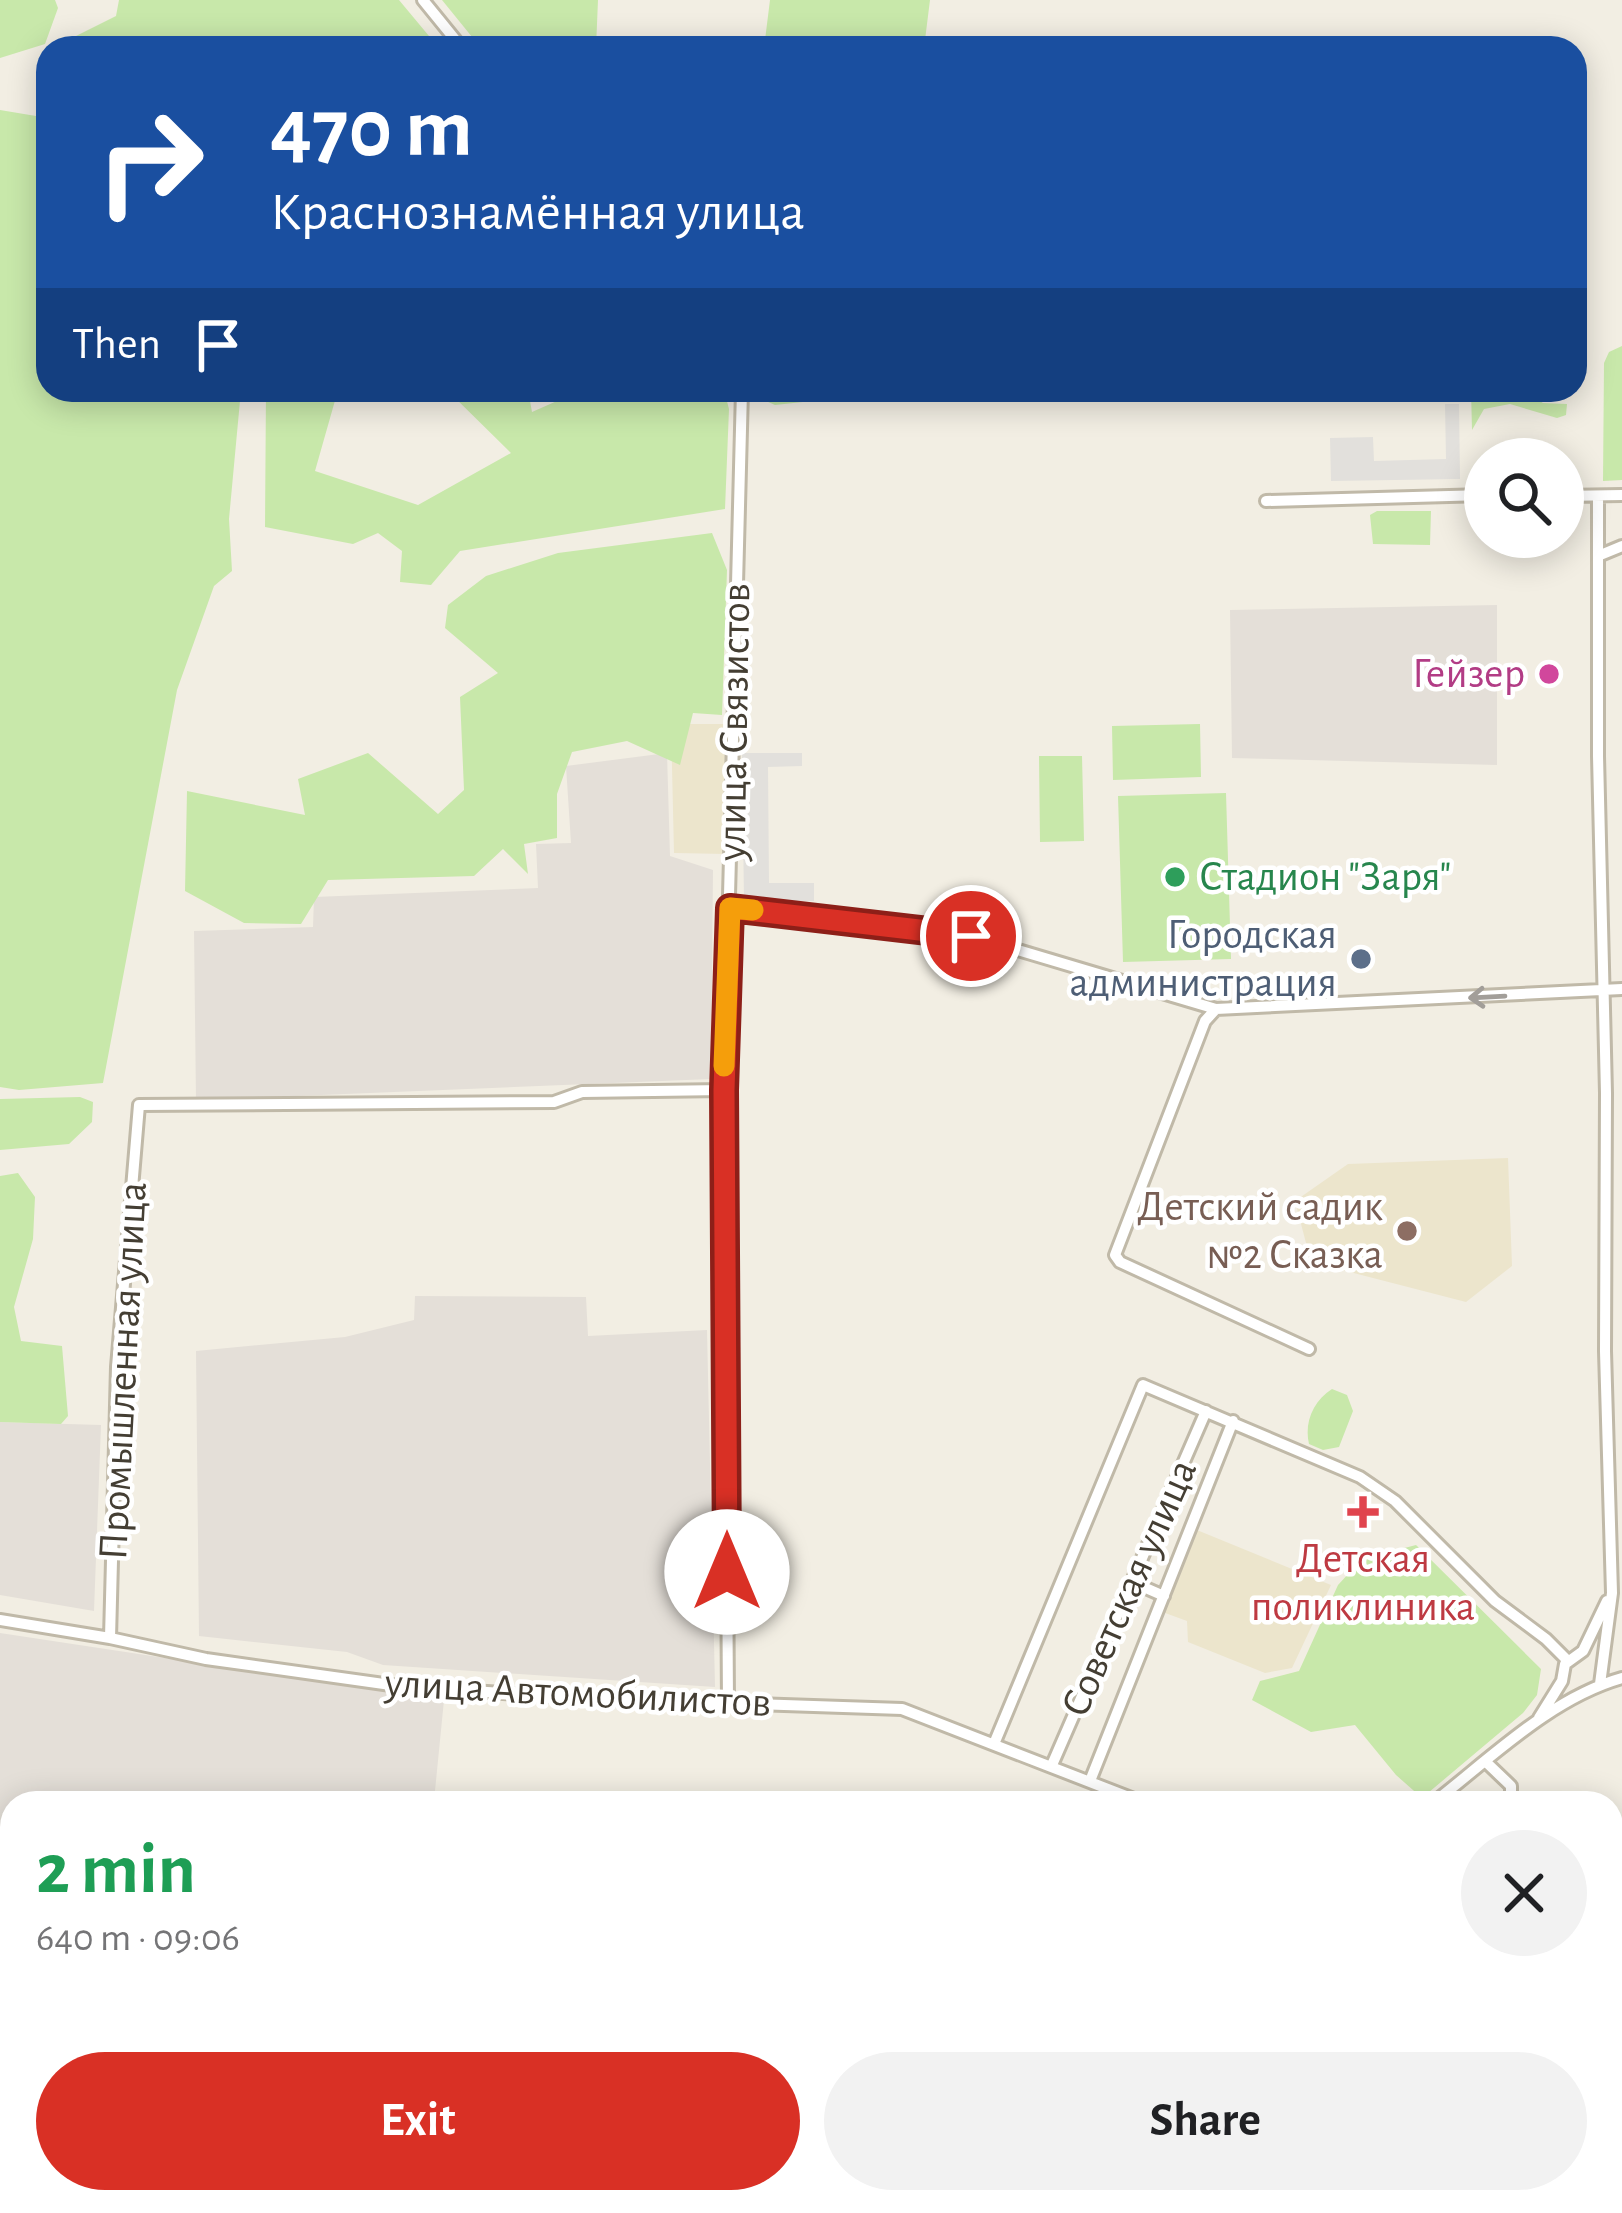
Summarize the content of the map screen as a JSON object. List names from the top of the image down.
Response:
{
  "streets": {
    "street": [
      "улица Связистов",
      "Промышленная улица",
      "Советская улица",
      "улица Автомобилистов"
    ]
  },
  "crossings": [
    ["улица Связистов", "Промышленная улица"],
    ["улица Связистов", "улица Автомобилистов"],
    ["Промышленная улица", "улица Автомобилистов"],
    ["Советская улица", "улица Автомобилистов"]
  ],
  "places": {
    "other": [
      "Гейзер",
      "Стадион \"Заря\"",
      "Городская администрация",
      "Детский садик №2 Сказка"
    ],
    "health": ["Детская поликлиника"]
  },
  "page": {
    "turn": ["470 m", "Краснознамённая улица"],
    "then": "Then",
    "heading": ["2 min", "640 m · 09:06"],
    "buttons": ["Exit", "Share"]
  }
}
